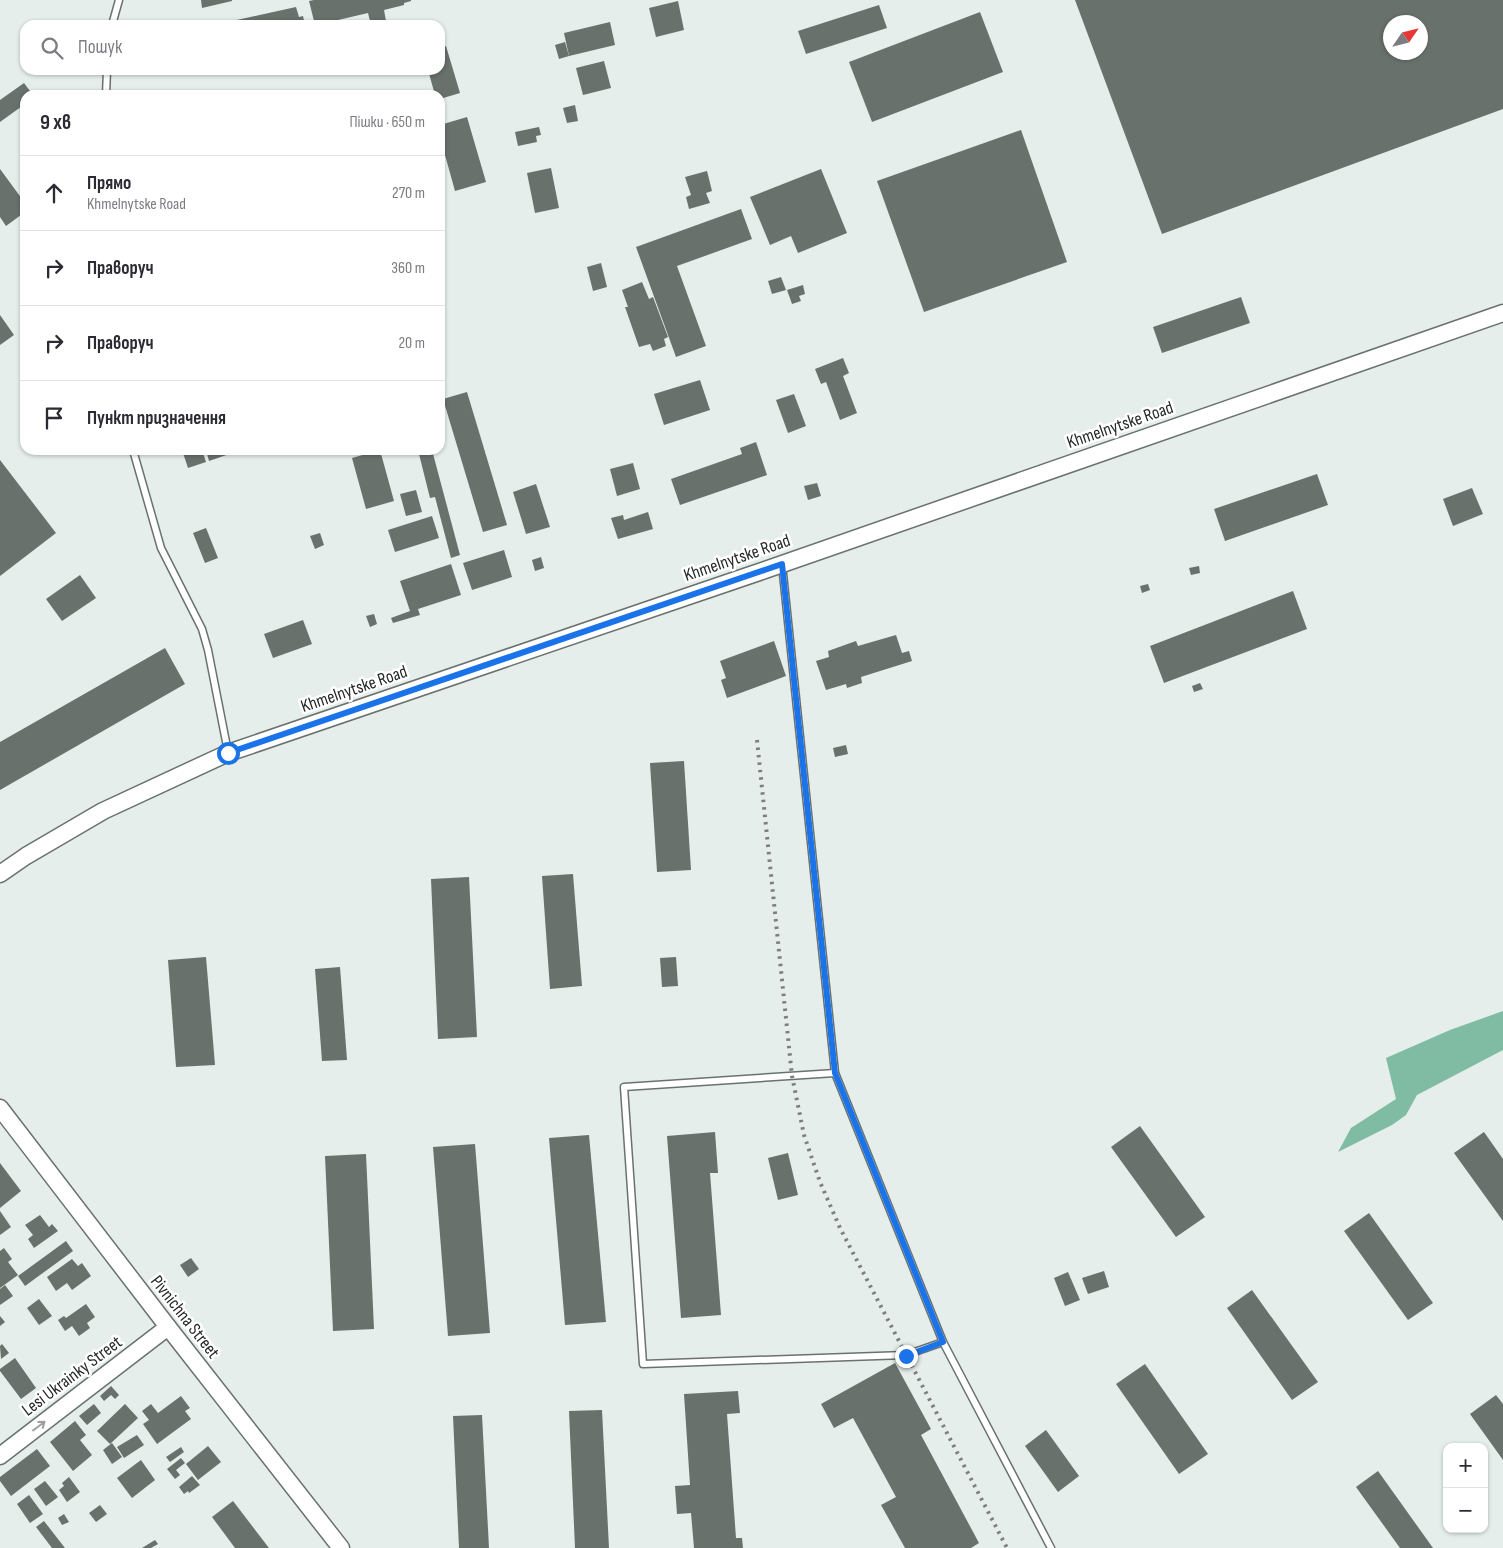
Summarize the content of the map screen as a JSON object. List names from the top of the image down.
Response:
{
  "streets": {
    "street": ["Khmelnytske Road", "Pivnichna Street", "Lesi Ukrainky Street"]
  },
  "crossings": [
    ["Pivnichna Street", "Lesi Ukrainky Street"]
  ],
  "one_way": ["Lesi Ukrainky Street"],
  "north": "top right",
  "page": {
    "search": "Пошук",
    "heading": ["9 хв", "Пішки · 650 m"],
    "list": [
      ["Прямо", "Khmelnytske Road", "270 m"],
      ["Праворуч", "360 m"],
      ["Праворуч", "20 m"],
      "Пункт призначення"
    ],
    "map_buttons": ["+", "−"]
  }
}
